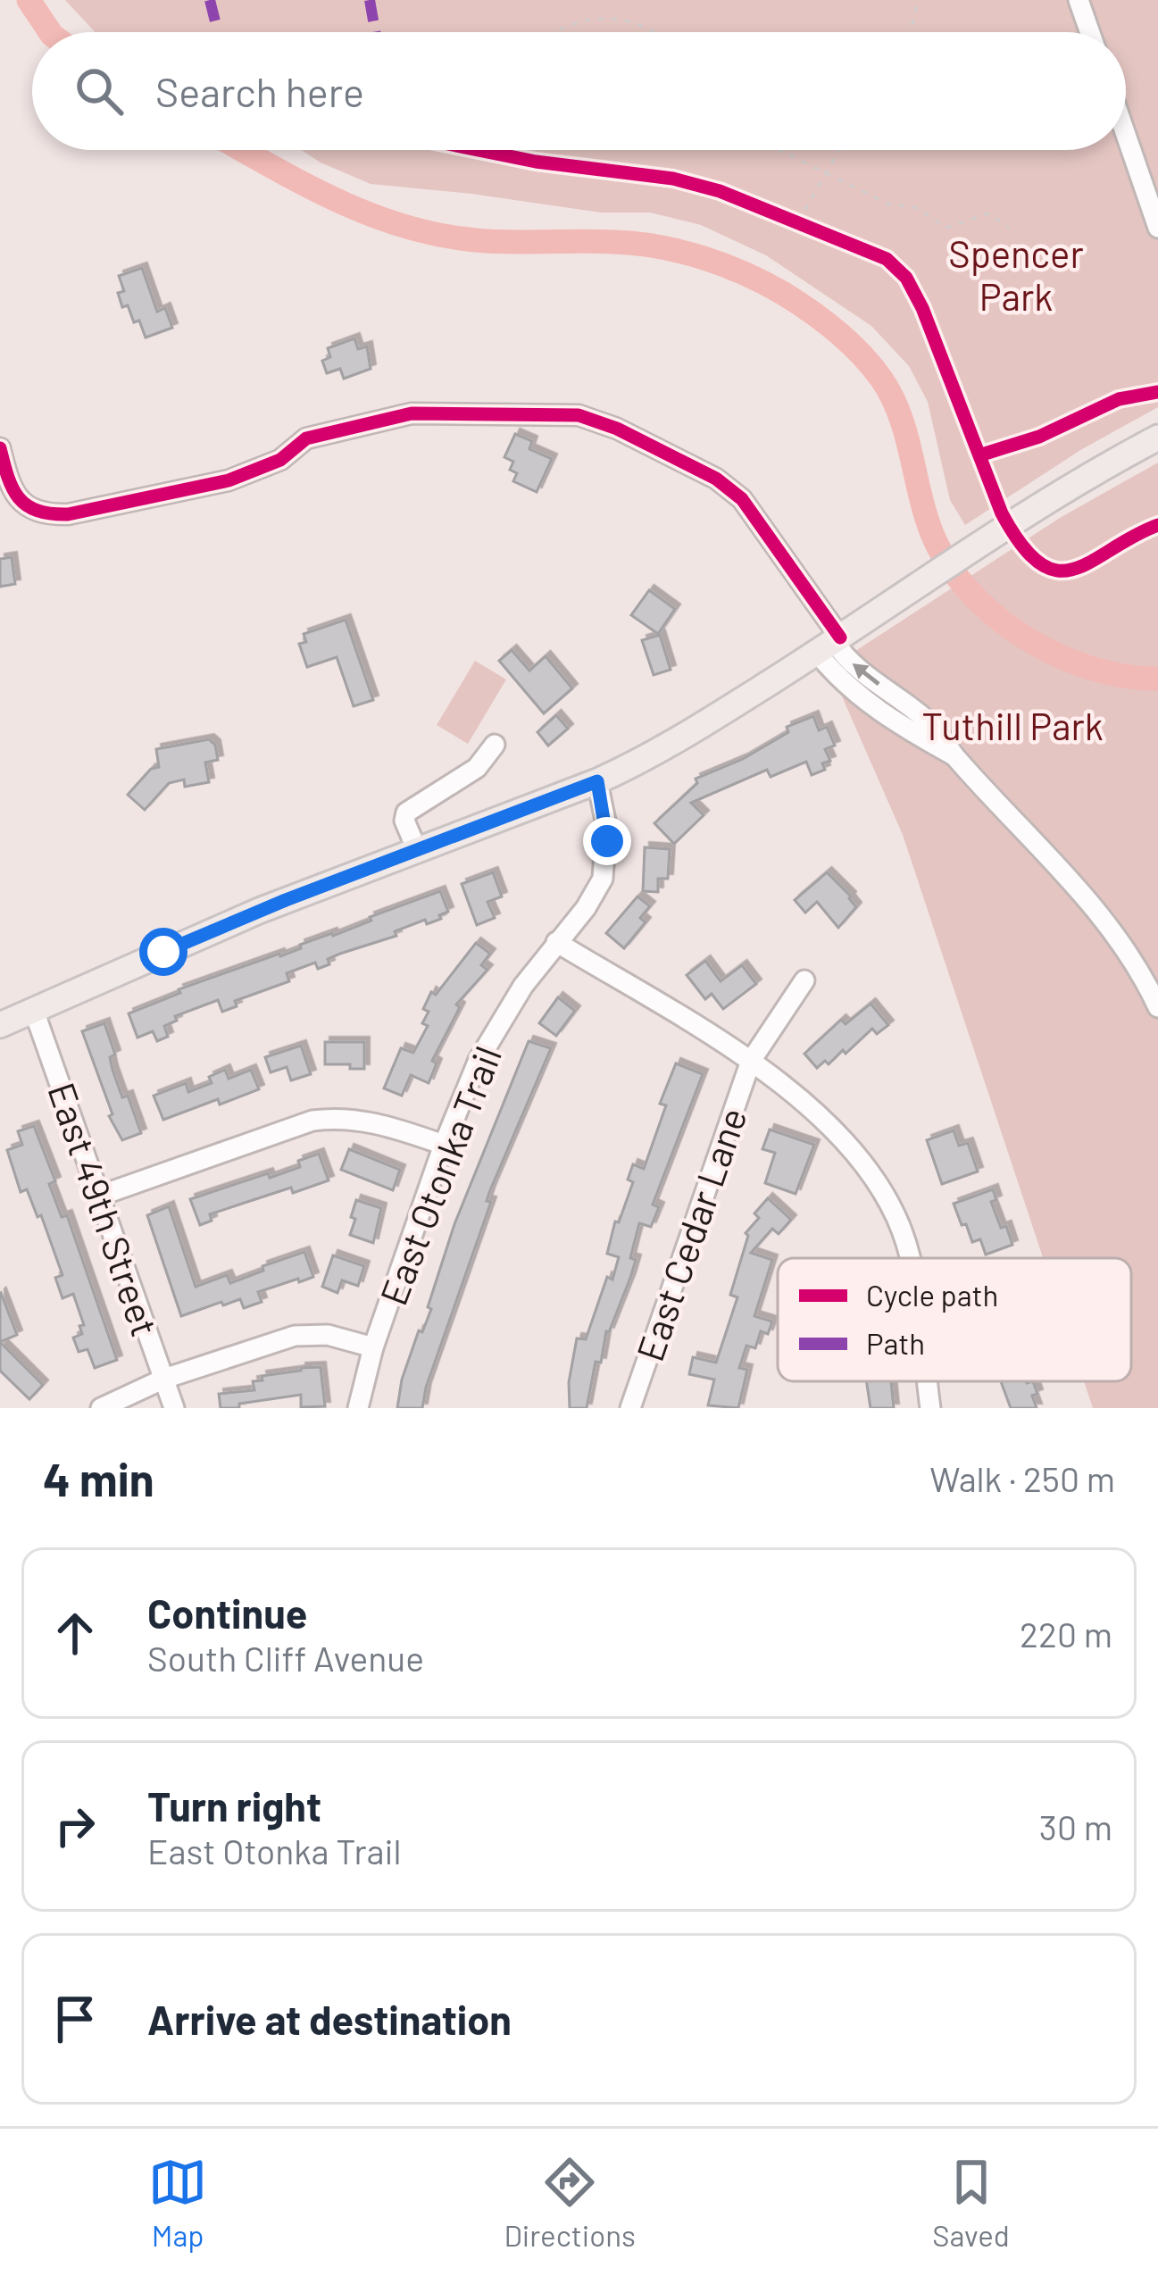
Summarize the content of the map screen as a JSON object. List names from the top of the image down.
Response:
{
  "streets": {
    "street": ["East Otonka Trail", "East 49th Street", "East Cedar Lane"]
  },
  "parks": ["Spencer Park", "Tuthill Park"],
  "legend": ["Cycle path", "Path"],
  "page": {
    "search": "Search here",
    "heading": ["4 min", "Walk · 250 m"],
    "list": [
      ["Continue", "South Cliff Avenue", "220 m"],
      ["Turn right", "East Otonka Trail", "30 m"],
      "Arrive at destination"
    ],
    "nav": ["Map", "Directions", "Saved"]
  }
}
